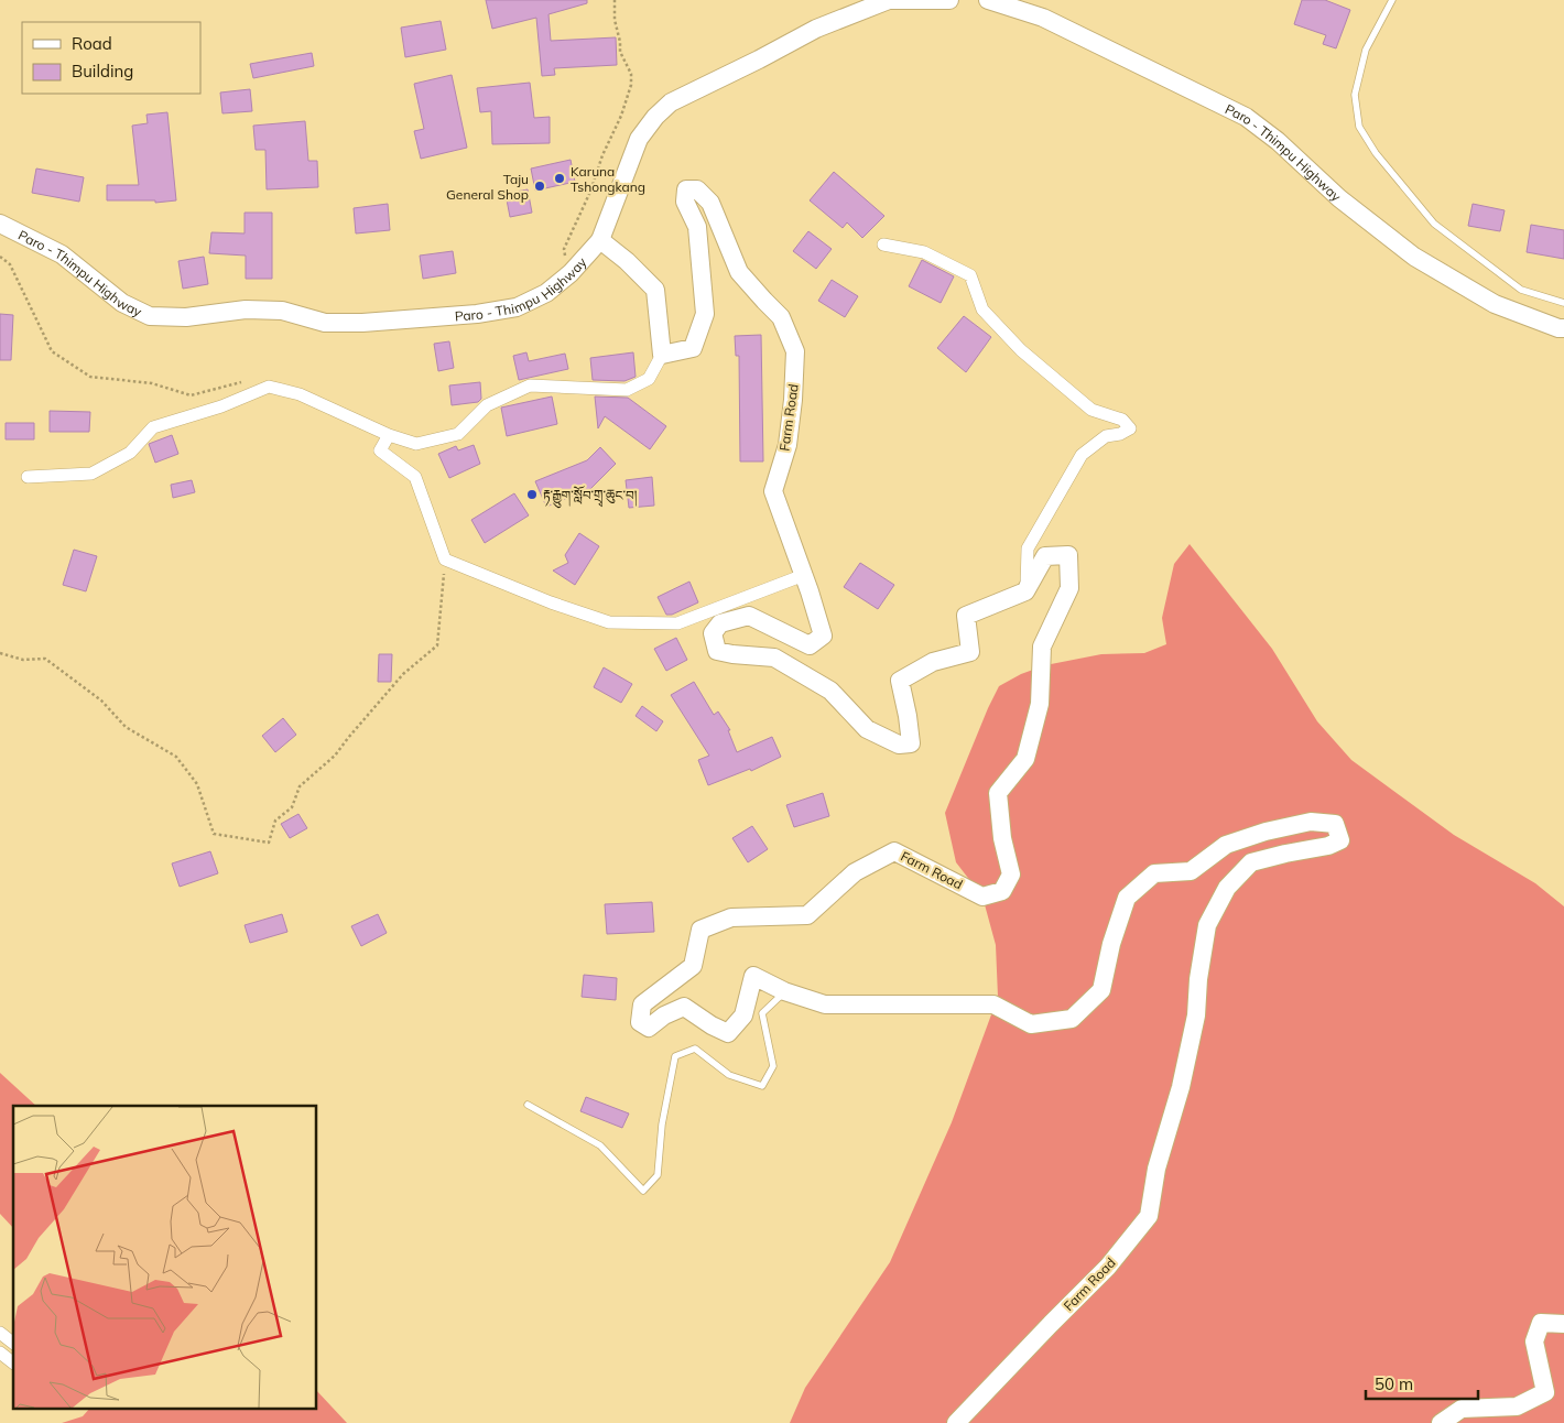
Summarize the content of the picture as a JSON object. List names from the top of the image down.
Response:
{
  "streets": {
    "street": ["Paro - Thimpu Highway", "Farm Road"]
  },
  "places": ["Karuna Tshongkang", "Taju General Shop", "རྟ་རྒྱུག་སློབ་གྲྭ་ཆུང་བ།"],
  "legend": ["Road", "Building"],
  "scale_bar": "50 m"
}
